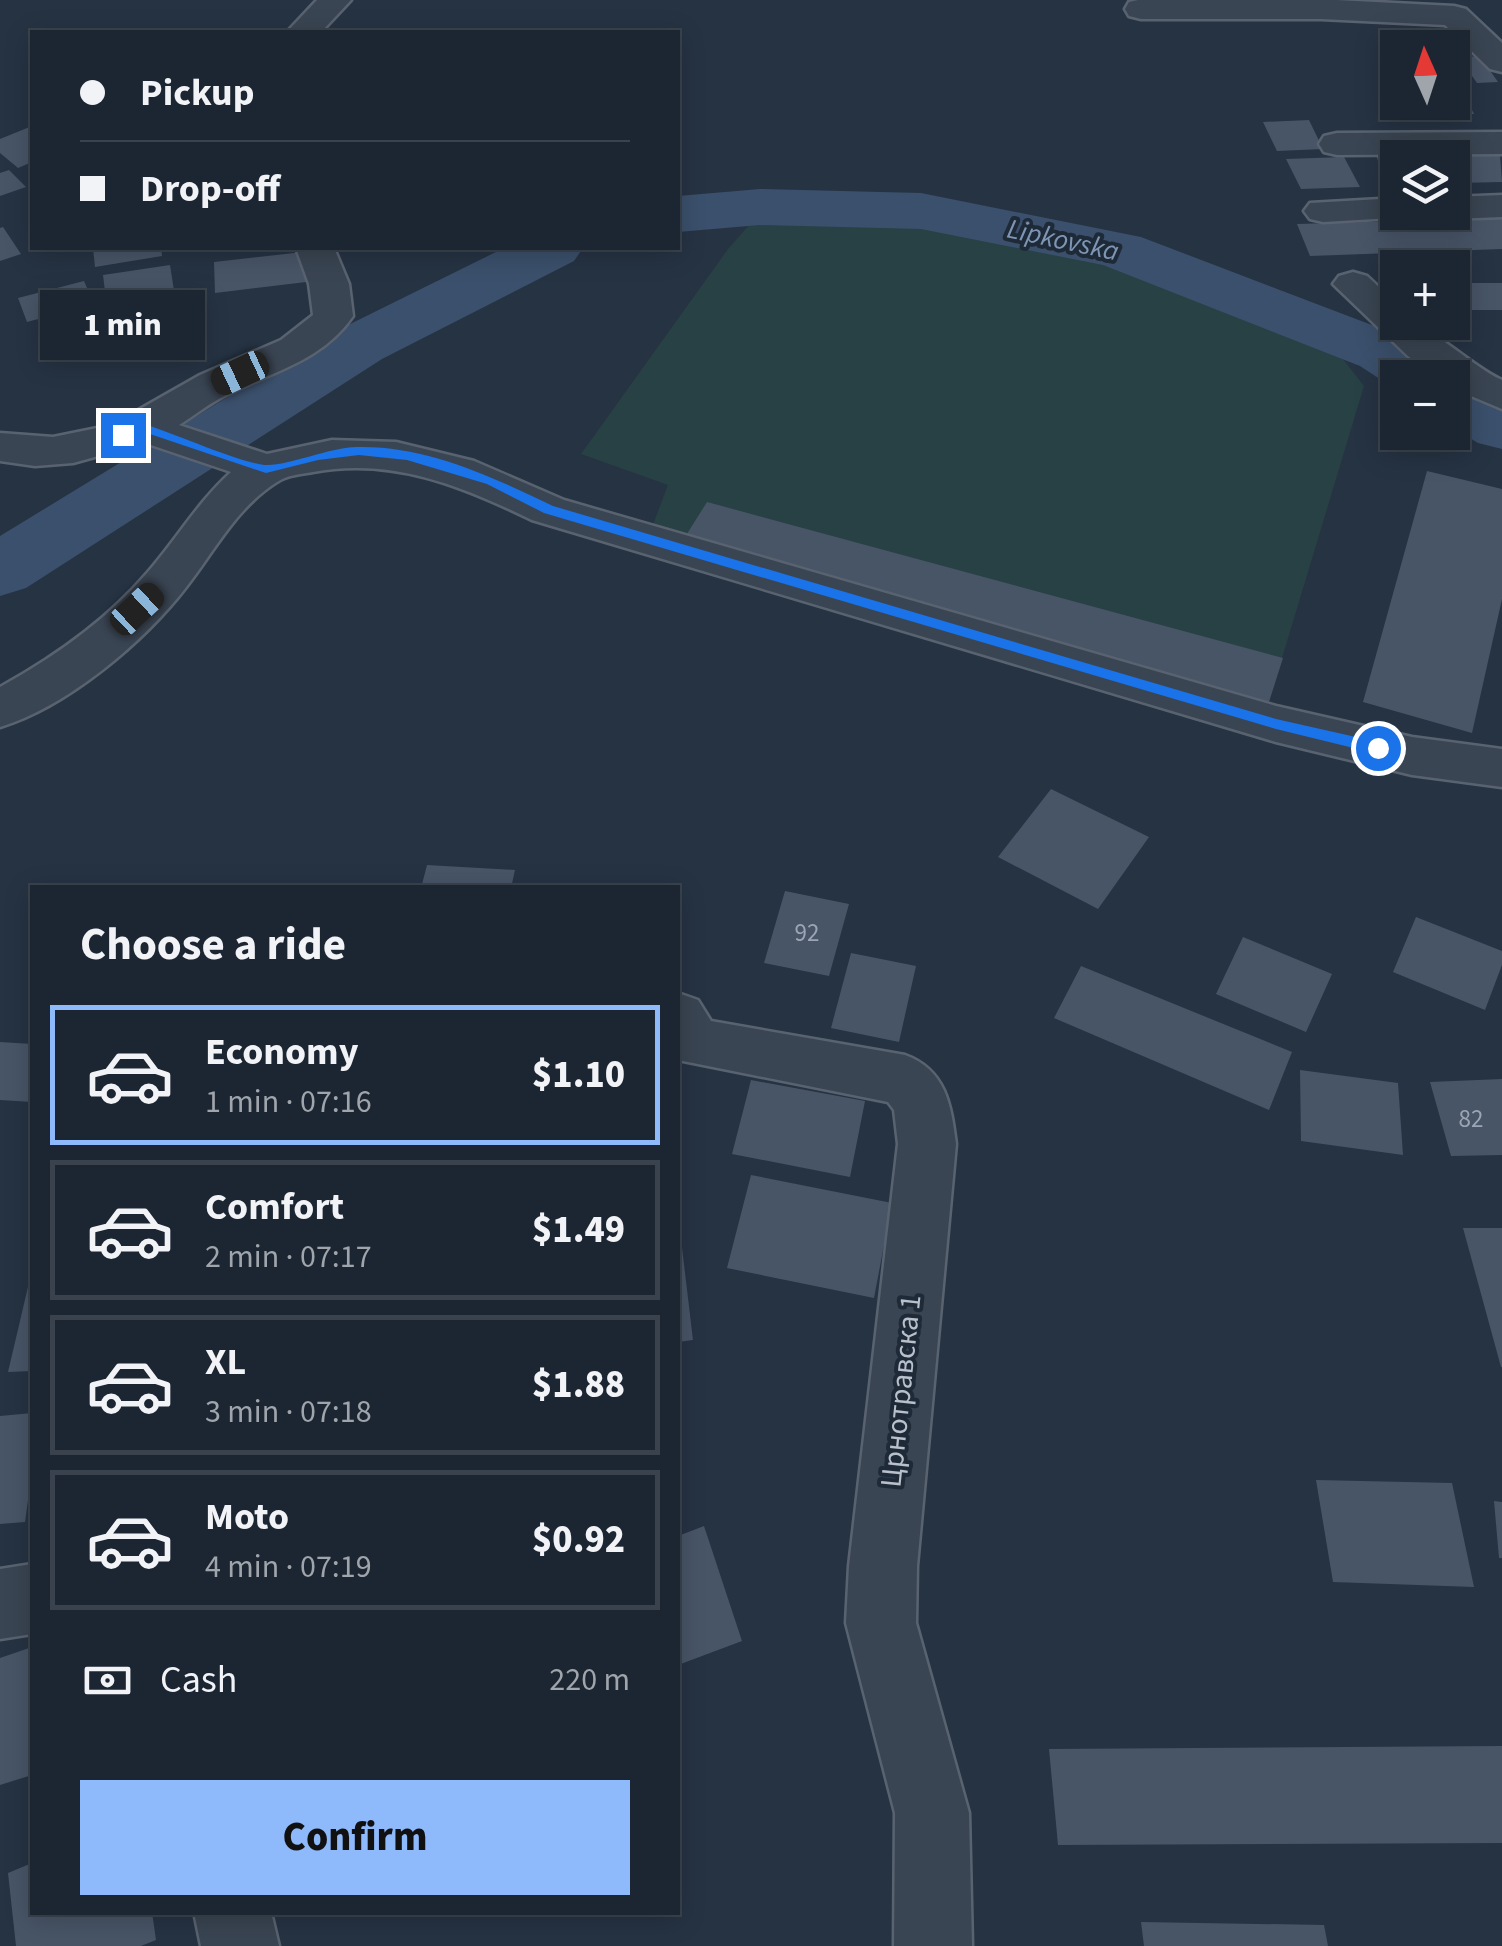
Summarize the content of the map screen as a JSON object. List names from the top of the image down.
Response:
{
  "streets": {
    "street": ["Црнотравска 1"]
  },
  "water": ["Lipkovska"],
  "house_numbers": ["92", "82"],
  "north": "top",
  "page": {
    "map_buttons": ["+", "−"],
    "banner": ["Pickup", "Drop-off"],
    "bubble": "1 min",
    "heading": "Choose a ride",
    "list": [
      {
        "name": "Economy",
        "note": "1 min · 07:16",
        "value": "$1.10"
      },
      {
        "name": "Comfort",
        "note": "2 min · 07:17",
        "value": "$1.49"
      },
      {
        "name": "XL",
        "note": "3 min · 07:18",
        "value": "$1.88"
      },
      {
        "name": "Moto",
        "note": "4 min · 07:19",
        "value": "$0.92"
      }
    ],
    "pay": ["Cash", "220 m"],
    "buttons": "Confirm"
  }
}
